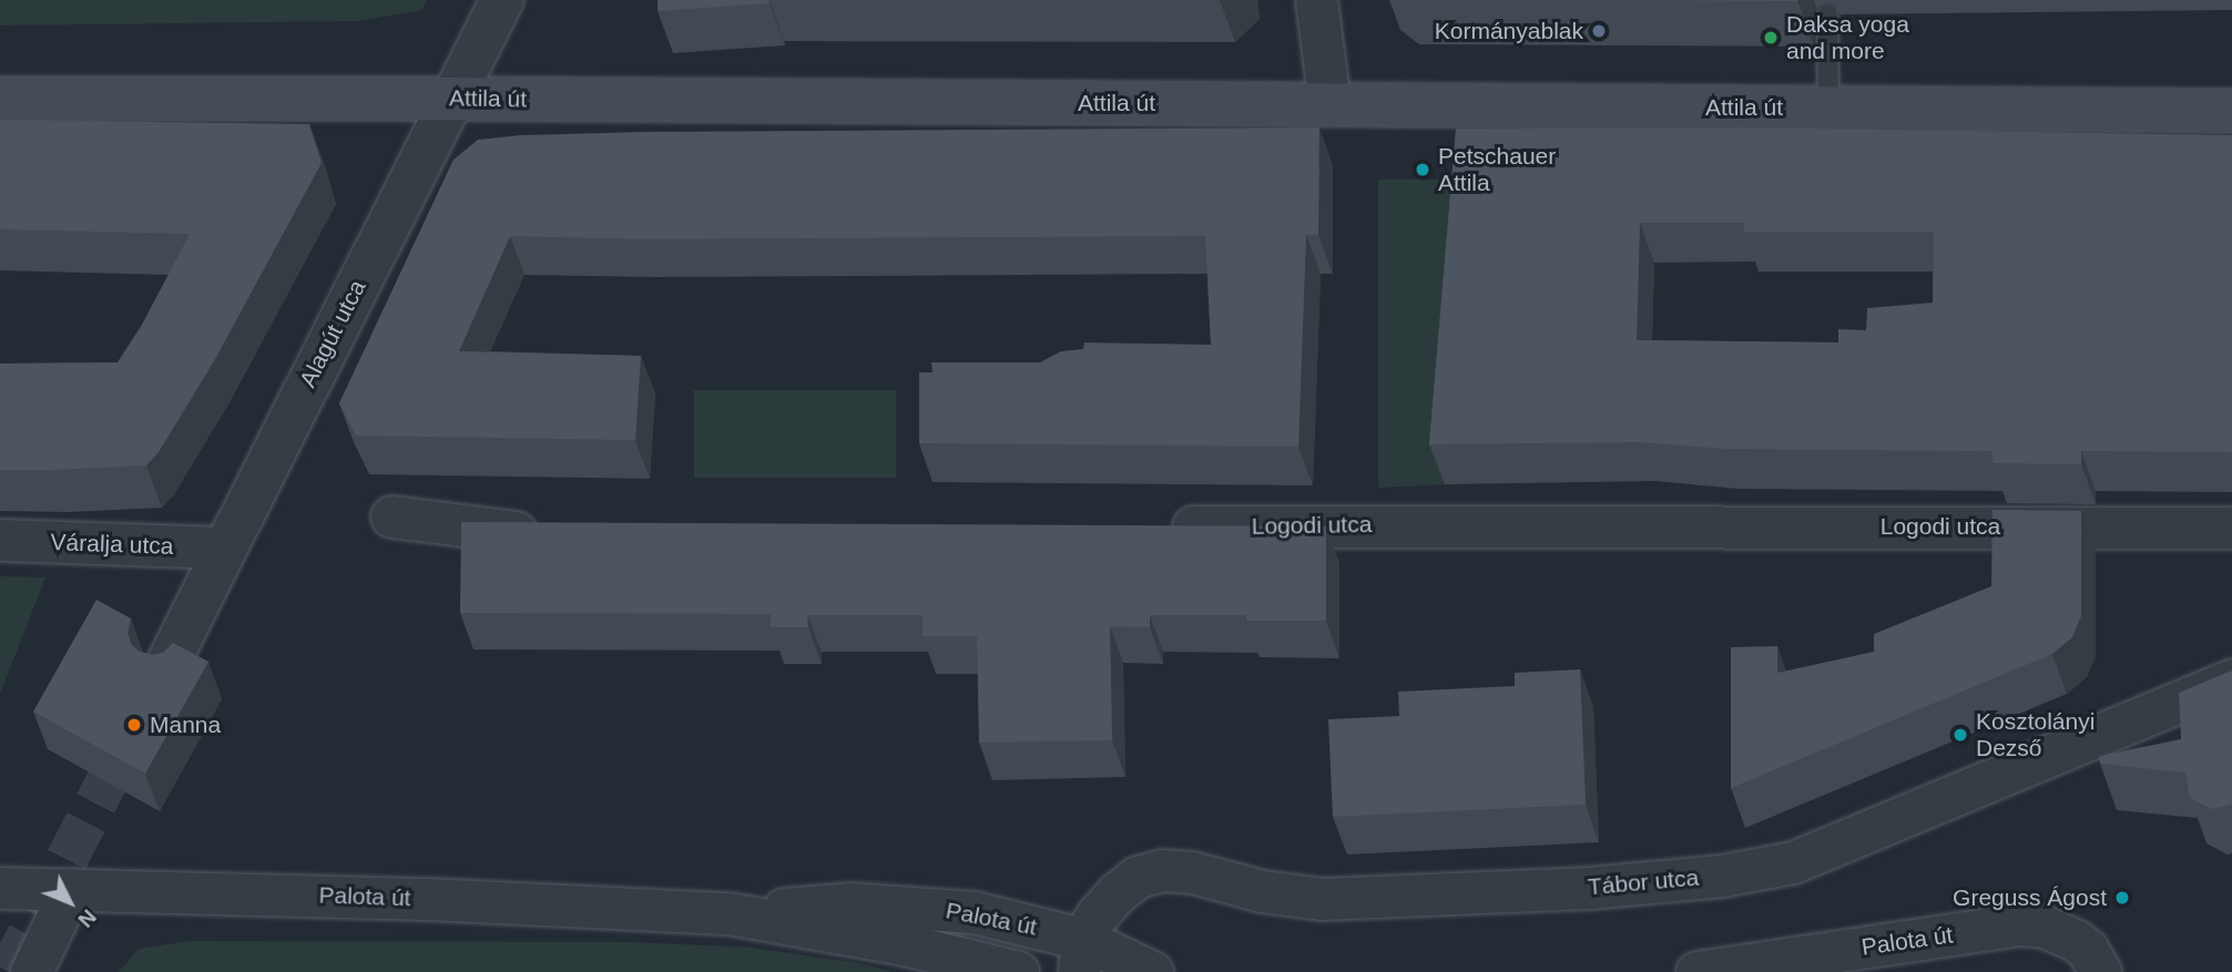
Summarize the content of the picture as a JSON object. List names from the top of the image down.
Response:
{
  "streets": {
    "main road": ["Attila út"],
    "street": [
      "Alagút utca",
      "Logodi utca",
      "Váralja utca",
      "Tábor utca",
      "Palota út"
    ]
  },
  "crossings": [
    ["Attila út", "Alagút utca"],
    ["Alagút utca", "Váralja utca"],
    ["Tábor utca", "Palota út"]
  ],
  "places": [
    "Kormányablak",
    "Daksa yoga and more",
    "Petschauer Attila",
    "Manna",
    "Kosztolányi Dezső",
    "Greguss Ágost"
  ],
  "north": "bottom right"
}
